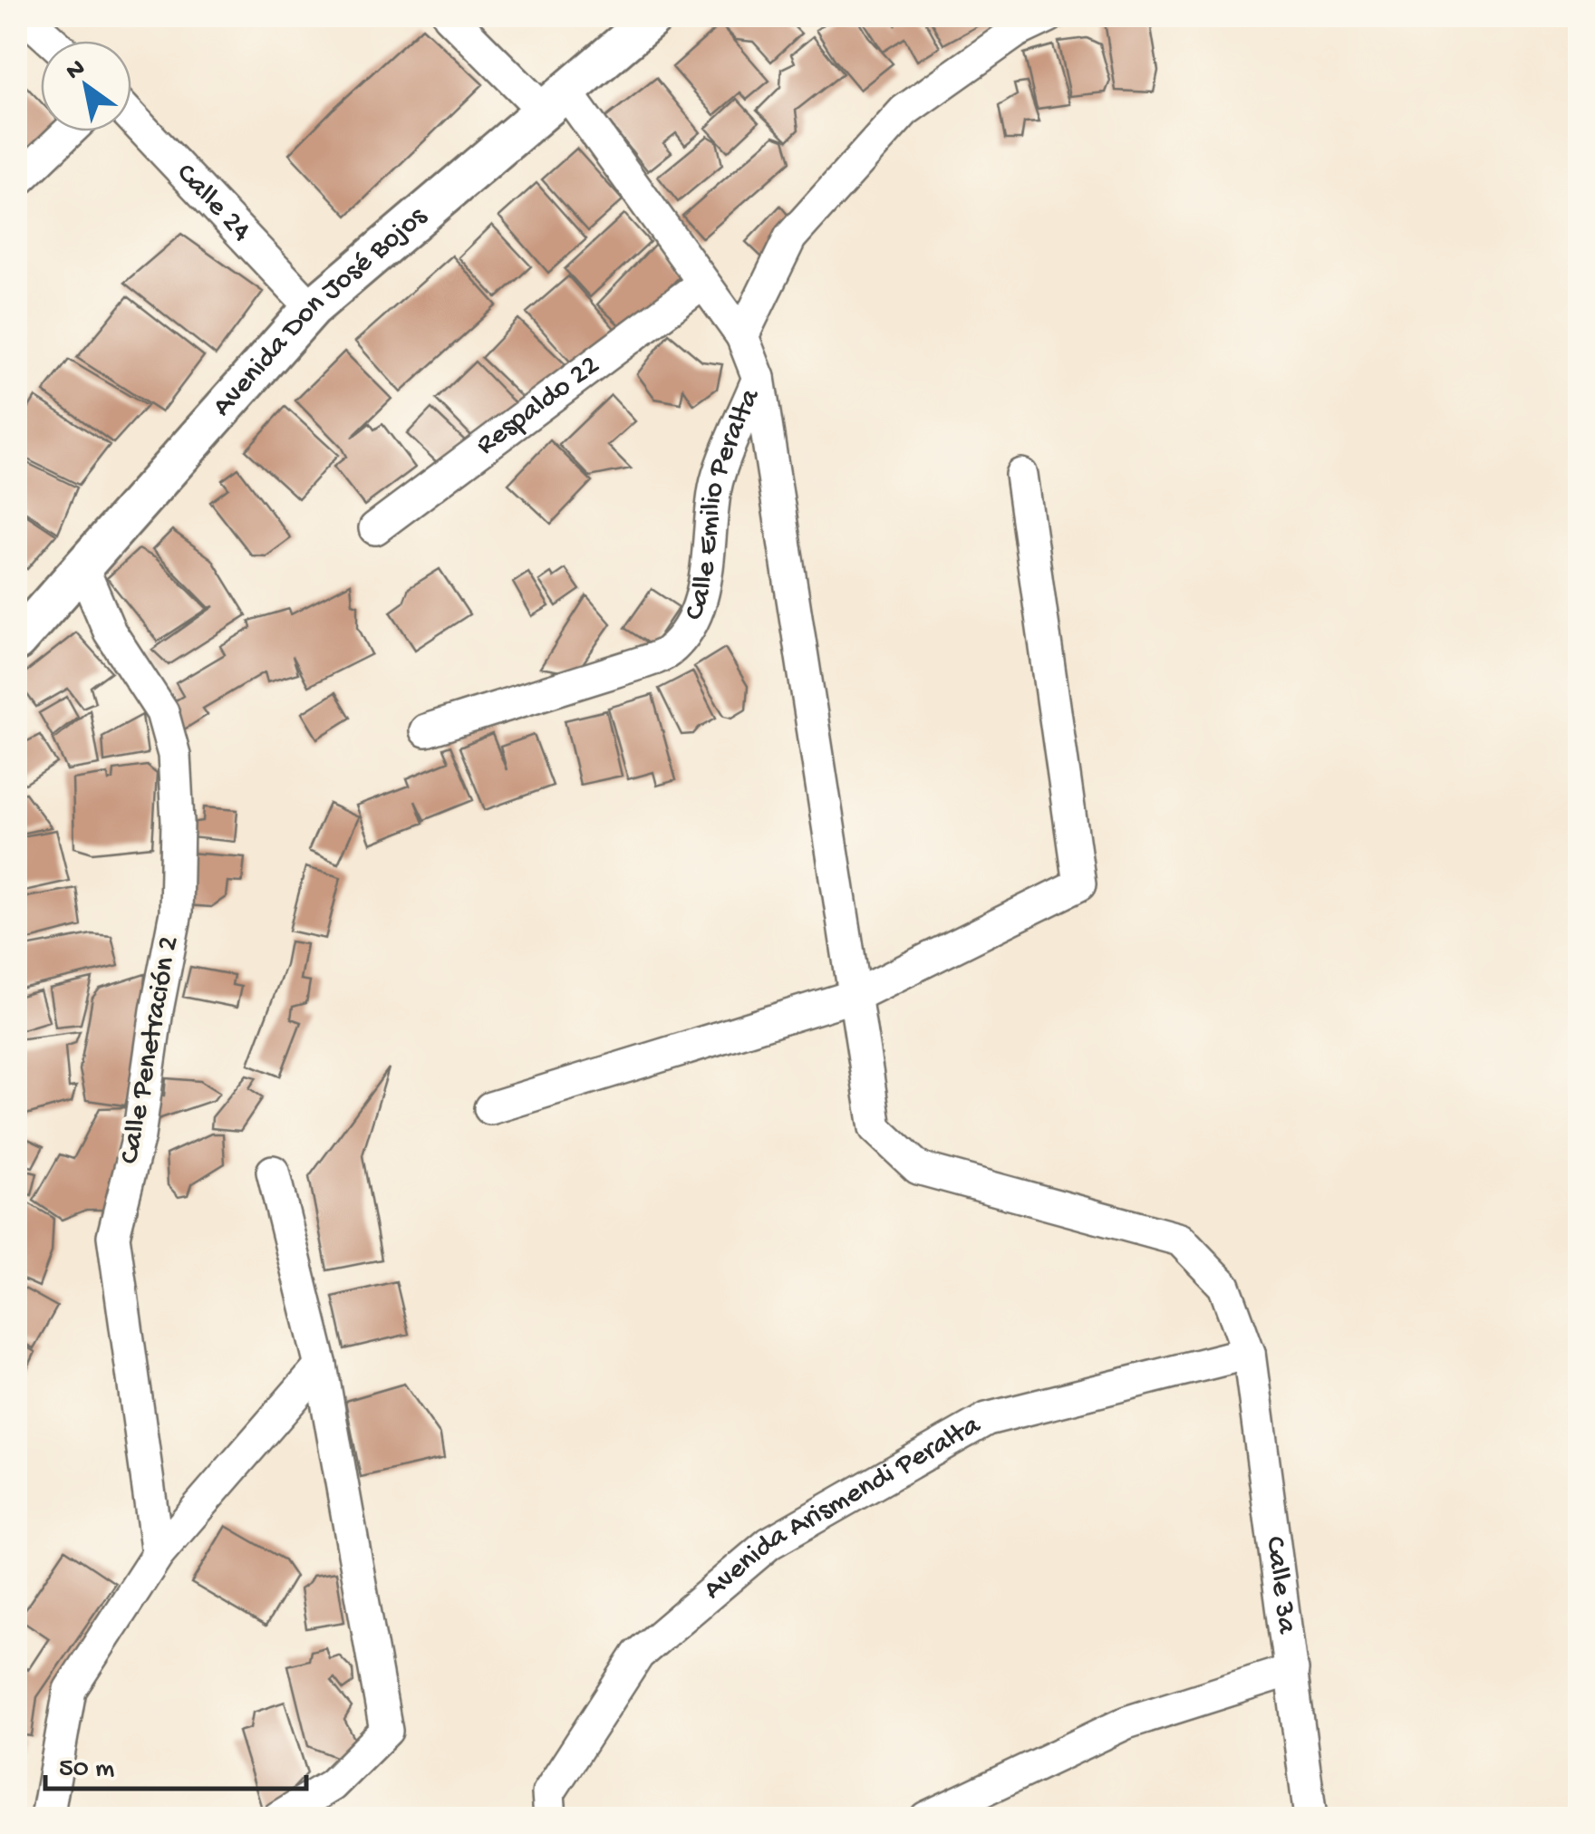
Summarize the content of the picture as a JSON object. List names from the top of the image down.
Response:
{
  "streets": {
    "street": [
      "Calle 24",
      "Avenida Don José Bojos",
      "Respaldo 22",
      "Calle Emilio Peralta",
      "Calle Penetración 2",
      "Avenida Arismendi Peralta",
      "Calle 3a"
    ]
  },
  "crossings": [
    ["Calle 24", "Avenida Don José Bojos"],
    ["Avenida Don José Bojos", "Calle Emilio Peralta"],
    ["Avenida Don José Bojos", "Calle Penetración 2"],
    ["Respaldo 22", "Calle Emilio Peralta"],
    ["Calle Emilio Peralta", "Calle 3a"],
    ["Avenida Arismendi Peralta", "Calle 3a"]
  ],
  "scale_bar": "50 m",
  "north": "top left"
}
